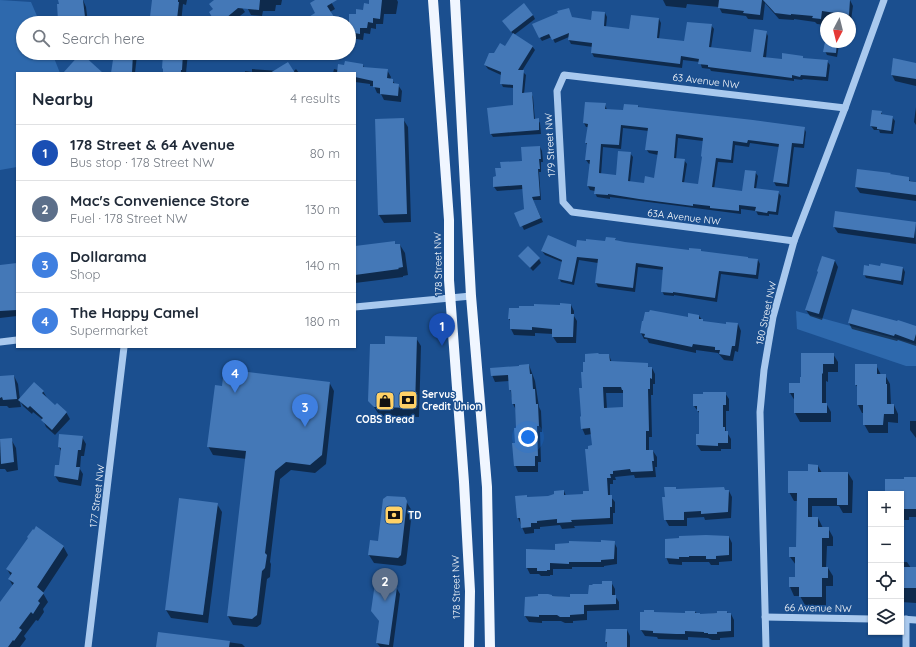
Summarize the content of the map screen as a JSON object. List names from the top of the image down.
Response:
{
  "streets": {
    "main road": ["178 Street NW"],
    "street": [
      "63 Avenue NW",
      "179 Street NW",
      "63A Avenue NW",
      "180 Street NW",
      "177 Street NW",
      "66 Avenue NW"
    ]
  },
  "crossings": [
    ["63 Avenue NW", "179 Street NW"],
    ["63 Avenue NW", "180 Street NW"],
    ["179 Street NW", "63A Avenue NW"],
    ["63A Avenue NW", "180 Street NW"],
    ["180 Street NW", "66 Avenue NW"]
  ],
  "places": {
    "bank": ["Servus Credit Union", "TD"],
    "shop": ["COBS Bread"]
  },
  "north": "bottom",
  "page": {
    "search": "Search here",
    "heading": ["Nearby", "4 results"],
    "list": [
      {
        "mark": "1",
        "name": "178 Street & 64 Avenue",
        "note": "Bus stop · 178 Street NW",
        "value": "80 m"
      },
      {
        "mark": "2",
        "name": "Mac's Convenience Store",
        "note": "Fuel · 178 Street NW",
        "value": "130 m"
      },
      {
        "mark": "3",
        "name": "Dollarama",
        "note": "Shop",
        "value": "140 m"
      },
      {
        "mark": "4",
        "name": "The Happy Camel",
        "note": "Supermarket",
        "value": "180 m"
      }
    ],
    "pins": [
      "1",
      "4",
      "3",
      "2"
    ],
    "map_buttons": ["+", "−"]
  }
}
